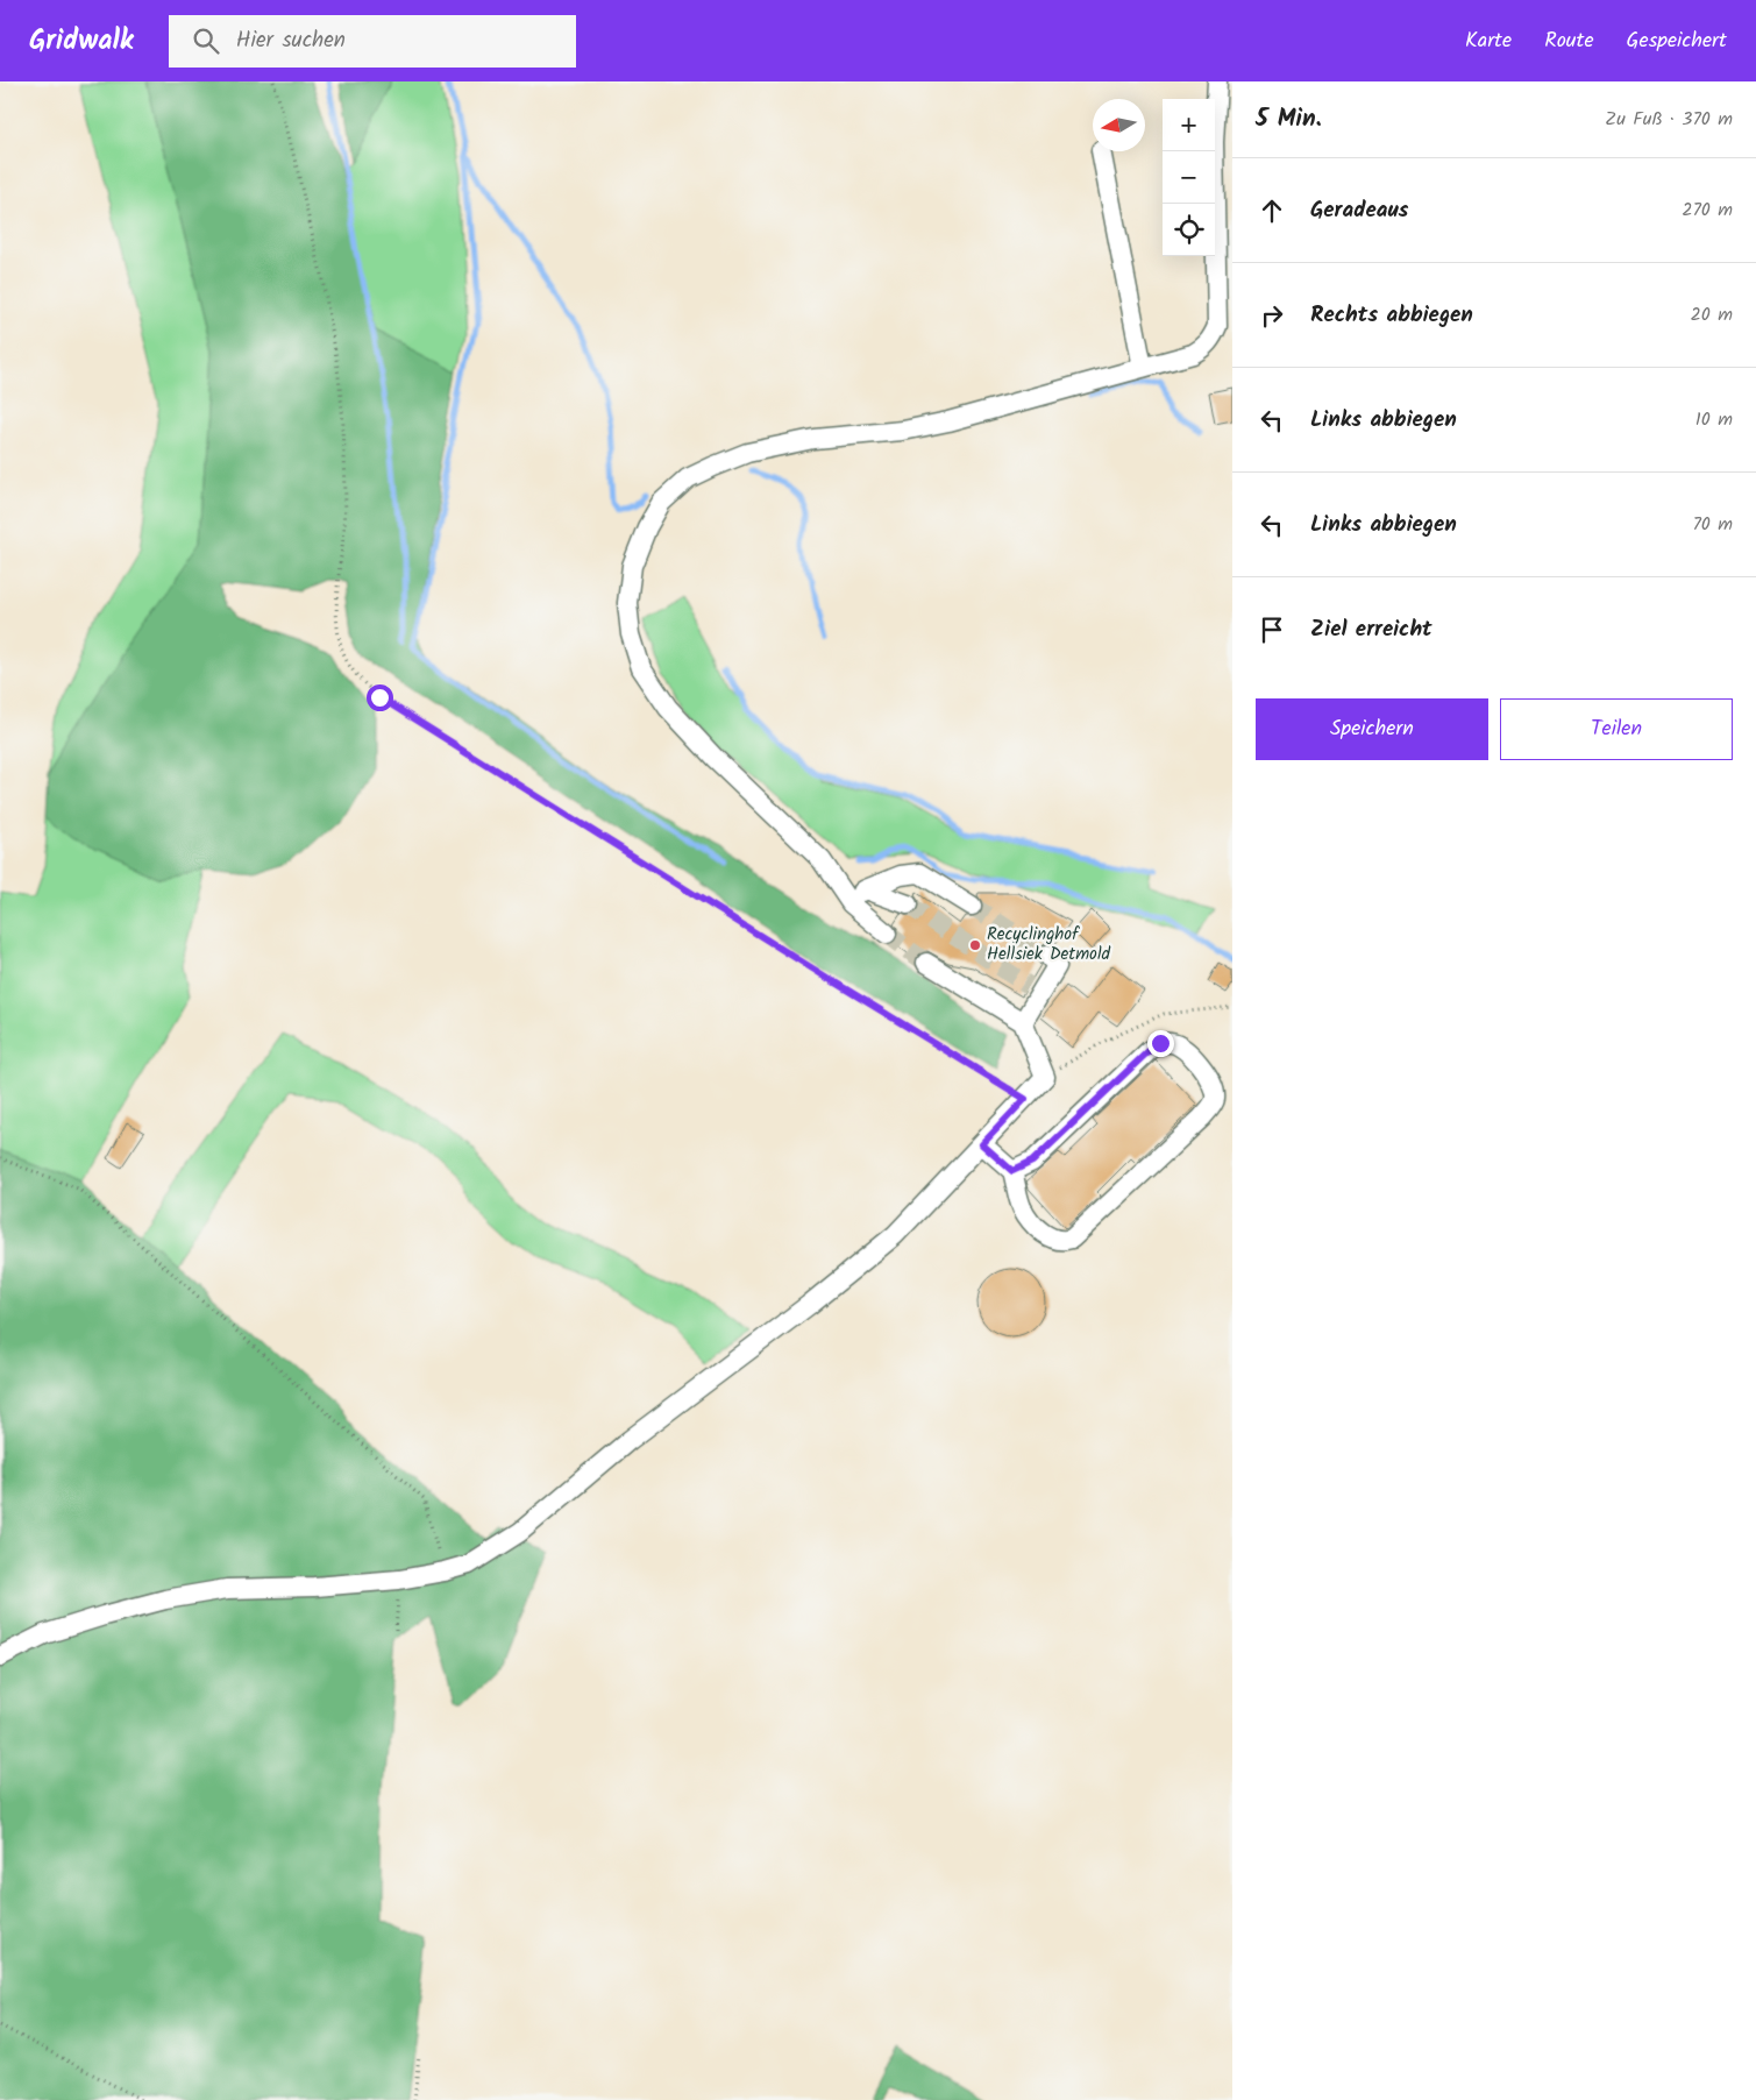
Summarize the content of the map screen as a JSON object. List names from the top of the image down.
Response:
{
  "places": ["Recyclinghof Hellsiek Detmold"],
  "north": "left",
  "page": {
    "header": "Gridwalk",
    "search": "Hier suchen",
    "nav": ["Karte", "Route", "Gespeichert"],
    "heading": ["5 Min.", "Zu Fuß · 370 m"],
    "map_buttons": ["+", "−"],
    "list": [
      ["Geradeaus", "270 m"],
      ["Rechts abbiegen", "20 m"],
      ["Links abbiegen", "10 m"],
      ["Links abbiegen", "70 m"],
      "Ziel erreicht"
    ],
    "buttons": ["Speichern", "Teilen"]
  }
}
